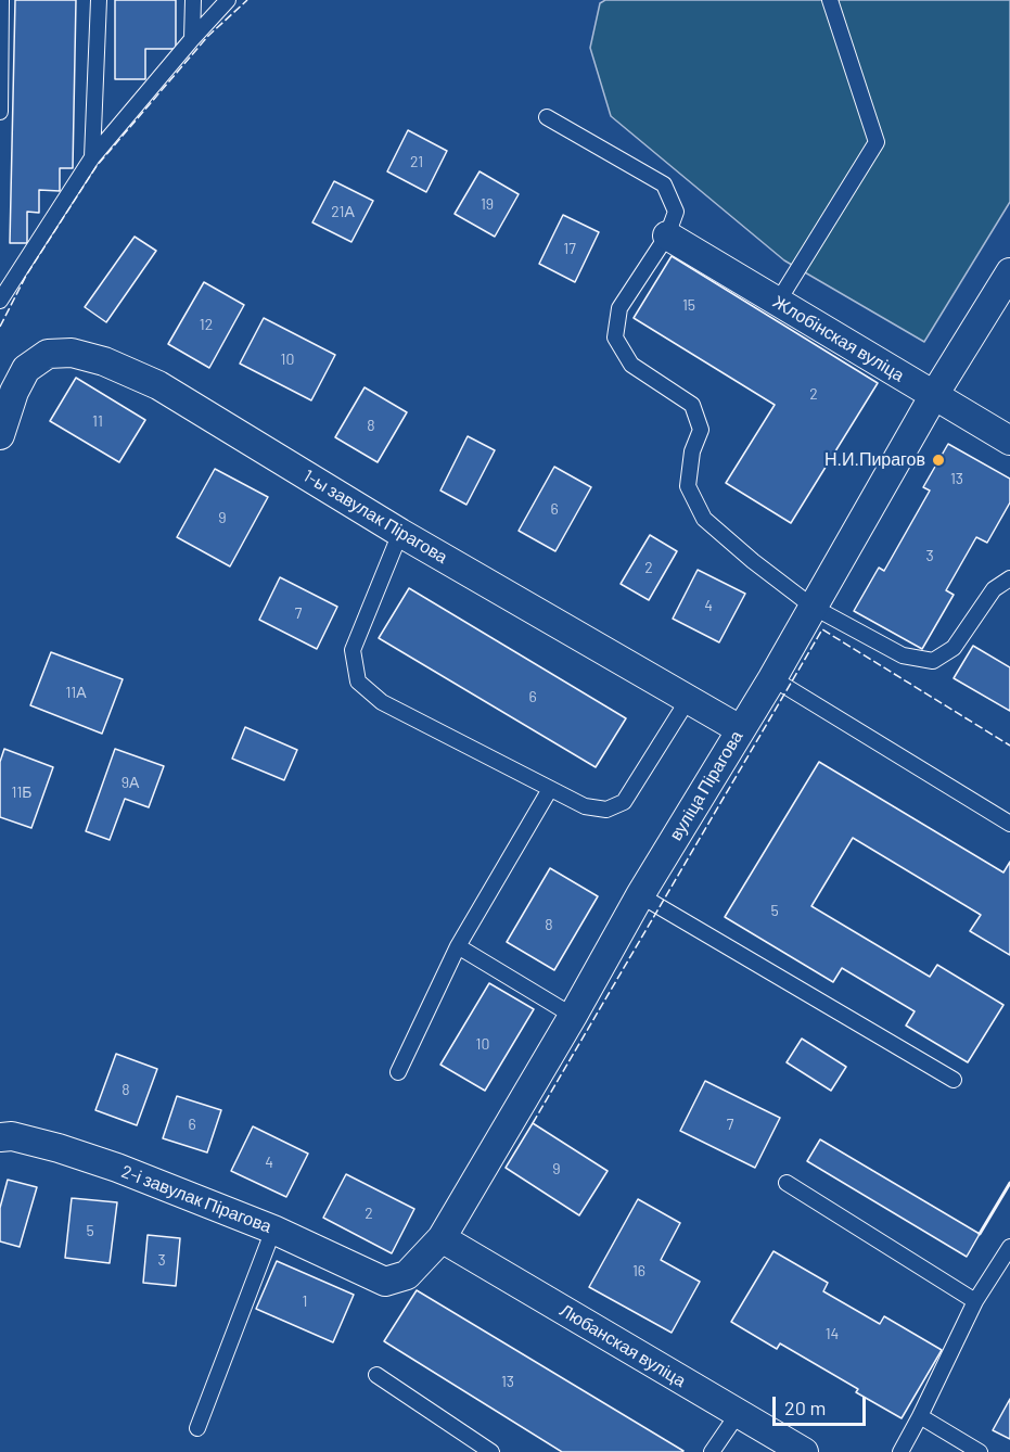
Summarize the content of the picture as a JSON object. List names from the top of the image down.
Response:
{
  "streets": {
    "street": [
      "Жлобінская вуліца",
      "1-ы завулак Пірагова",
      "вуліца Пірагова",
      "2-і завулак Пірагова",
      "Любанская вуліца"
    ]
  },
  "crossings": [
    ["Жлобінская вуліца", "вуліца Пірагова"],
    ["1-ы завулак Пірагова", "вуліца Пірагова"],
    ["вуліца Пірагова", "2-і завулак Пірагова"],
    ["вуліца Пірагова", "Любанская вуліца"]
  ],
  "places": ["Н.И.Пирагов"],
  "house_numbers": [
    "21",
    "19",
    "21А",
    "17",
    "15",
    "12",
    "10",
    "2",
    "11",
    "8",
    "13",
    "6",
    "9",
    "3",
    "2",
    "4",
    "7",
    "11А",
    "6",
    "9А",
    "11Б",
    "5",
    "8",
    "10",
    "8",
    "6",
    "7",
    "4",
    "9",
    "2",
    "5",
    "3",
    "16",
    "1",
    "14",
    "13"
  ],
  "scale_bar": "20 m"
}
